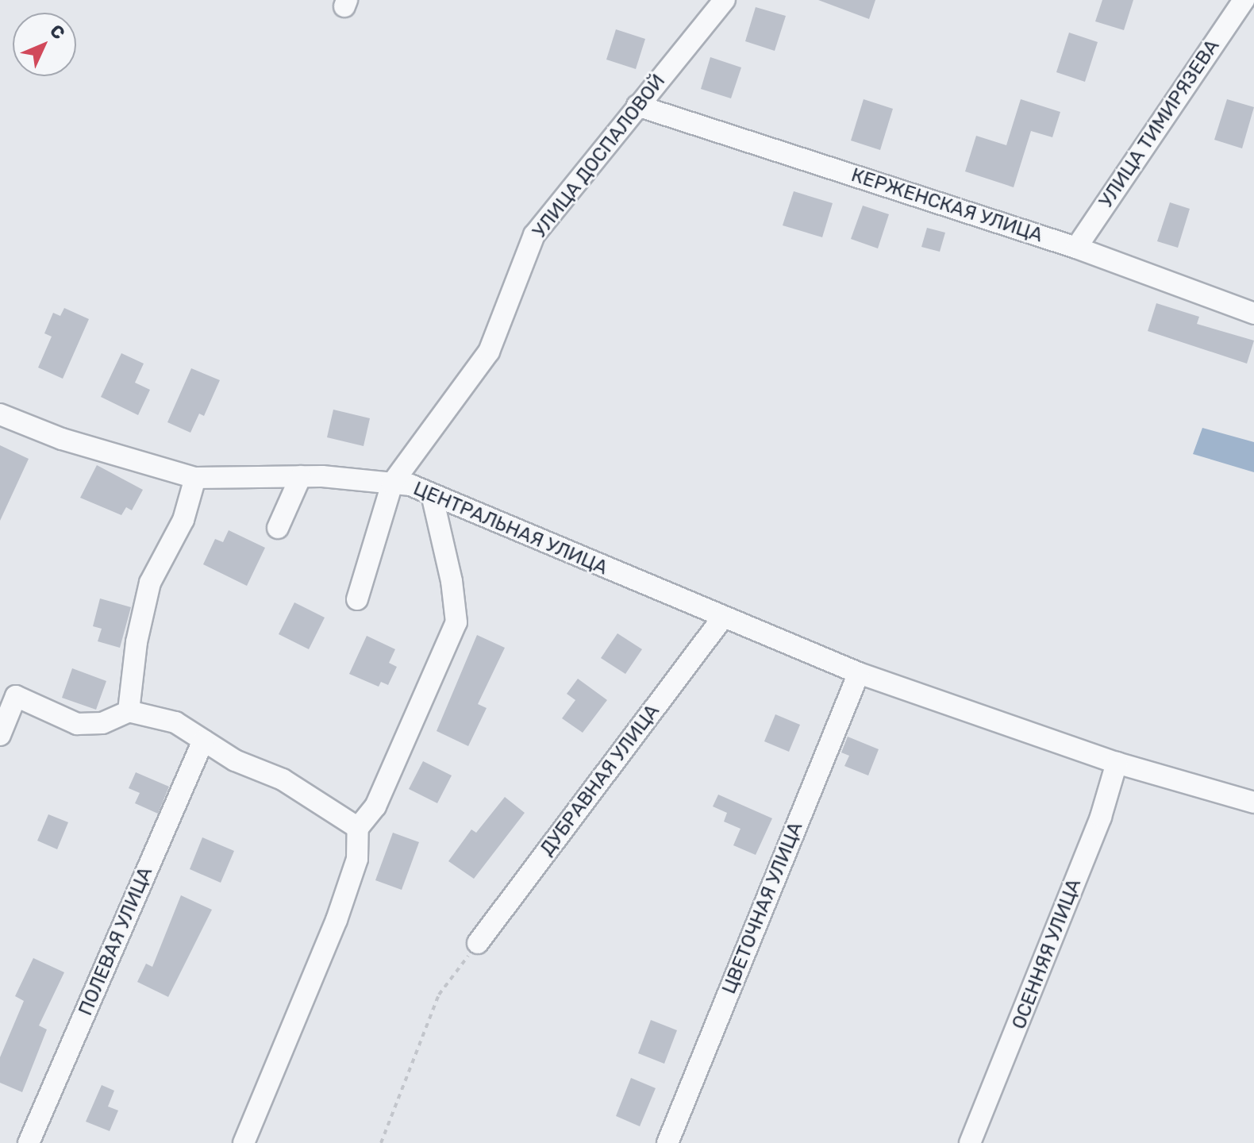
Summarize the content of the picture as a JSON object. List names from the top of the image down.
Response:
{
  "streets": {
    "street": [
      "УЛИЦА ТИМИРЯЗЕВА",
      "УЛИЦА ДОСПАЛОВОЙ",
      "КЕРЖЕНСКАЯ УЛИЦА",
      "ЦЕНТРАЛЬНАЯ УЛИЦА",
      "ДУБРАВНАЯ УЛИЦА",
      "ЦВЕТОЧНАЯ УЛИЦА",
      "ПОЛЕВАЯ УЛИЦА",
      "ОСЕННЯЯ УЛИЦА"
    ]
  },
  "crossings": [
    ["УЛИЦА ТИМИРЯЗЕВА", "КЕРЖЕНСКАЯ УЛИЦА"],
    ["УЛИЦА ДОСПАЛОВОЙ", "КЕРЖЕНСКАЯ УЛИЦА"],
    ["УЛИЦА ДОСПАЛОВОЙ", "ЦЕНТРАЛЬНАЯ УЛИЦА"],
    ["ЦЕНТРАЛЬНАЯ УЛИЦА", "ДУБРАВНАЯ УЛИЦА"],
    ["ЦЕНТРАЛЬНАЯ УЛИЦА", "ЦВЕТОЧНАЯ УЛИЦА"],
    ["ЦЕНТРАЛЬНАЯ УЛИЦА", "ОСЕННЯЯ УЛИЦА"]
  ],
  "north": "top right"
}
